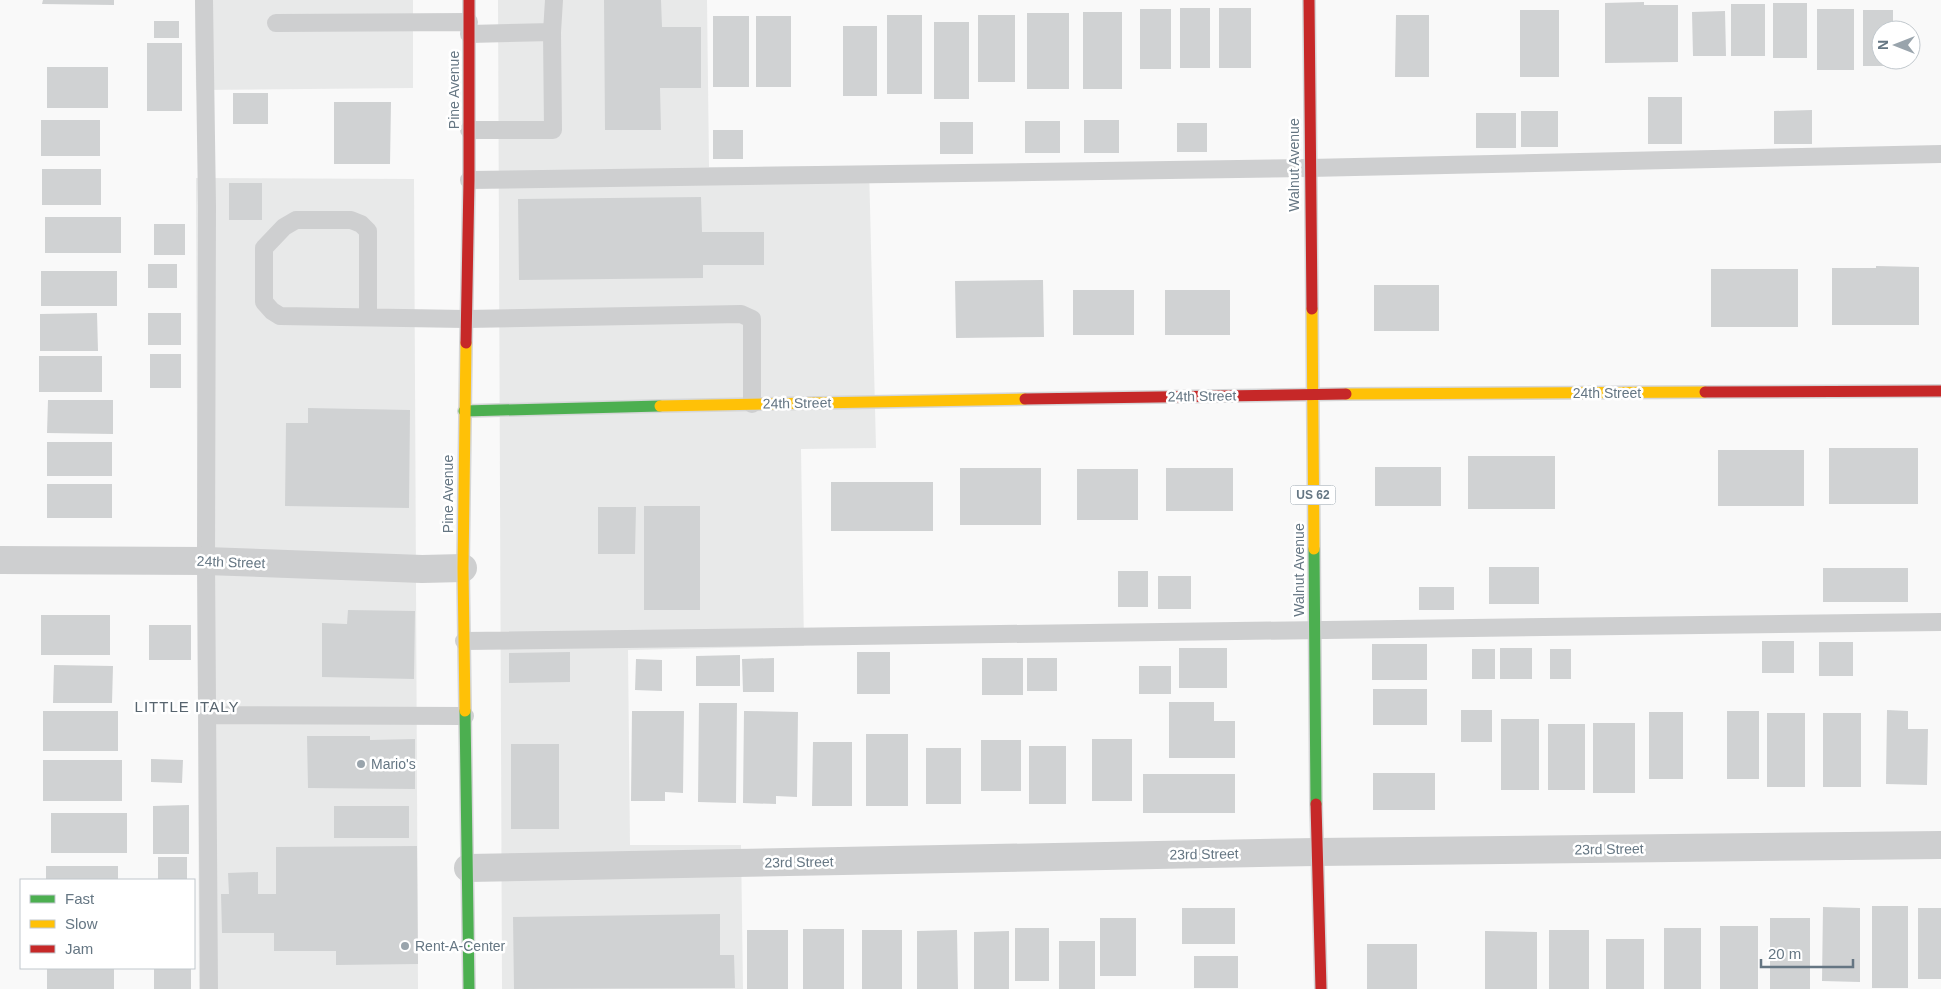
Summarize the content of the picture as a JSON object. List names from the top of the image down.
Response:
{
  "streets": {
    "main road": [
      "Pine Avenue",
      "Walnut Avenue",
      "24th Street",
      "US 62"
    ],
    "street": ["23rd Street"]
  },
  "crossings": [
    ["Pine Avenue", "24th Street"],
    ["Pine Avenue", "23rd Street"],
    ["Walnut Avenue", "24th Street"],
    ["Walnut Avenue", "23rd Street"]
  ],
  "districts": ["LITTLE ITALY"],
  "places": ["Mario's", "Rent-A-Center"],
  "legend": ["Fast", "Slow", "Jam"],
  "scale_bar": "20 m",
  "north": "left"
}
